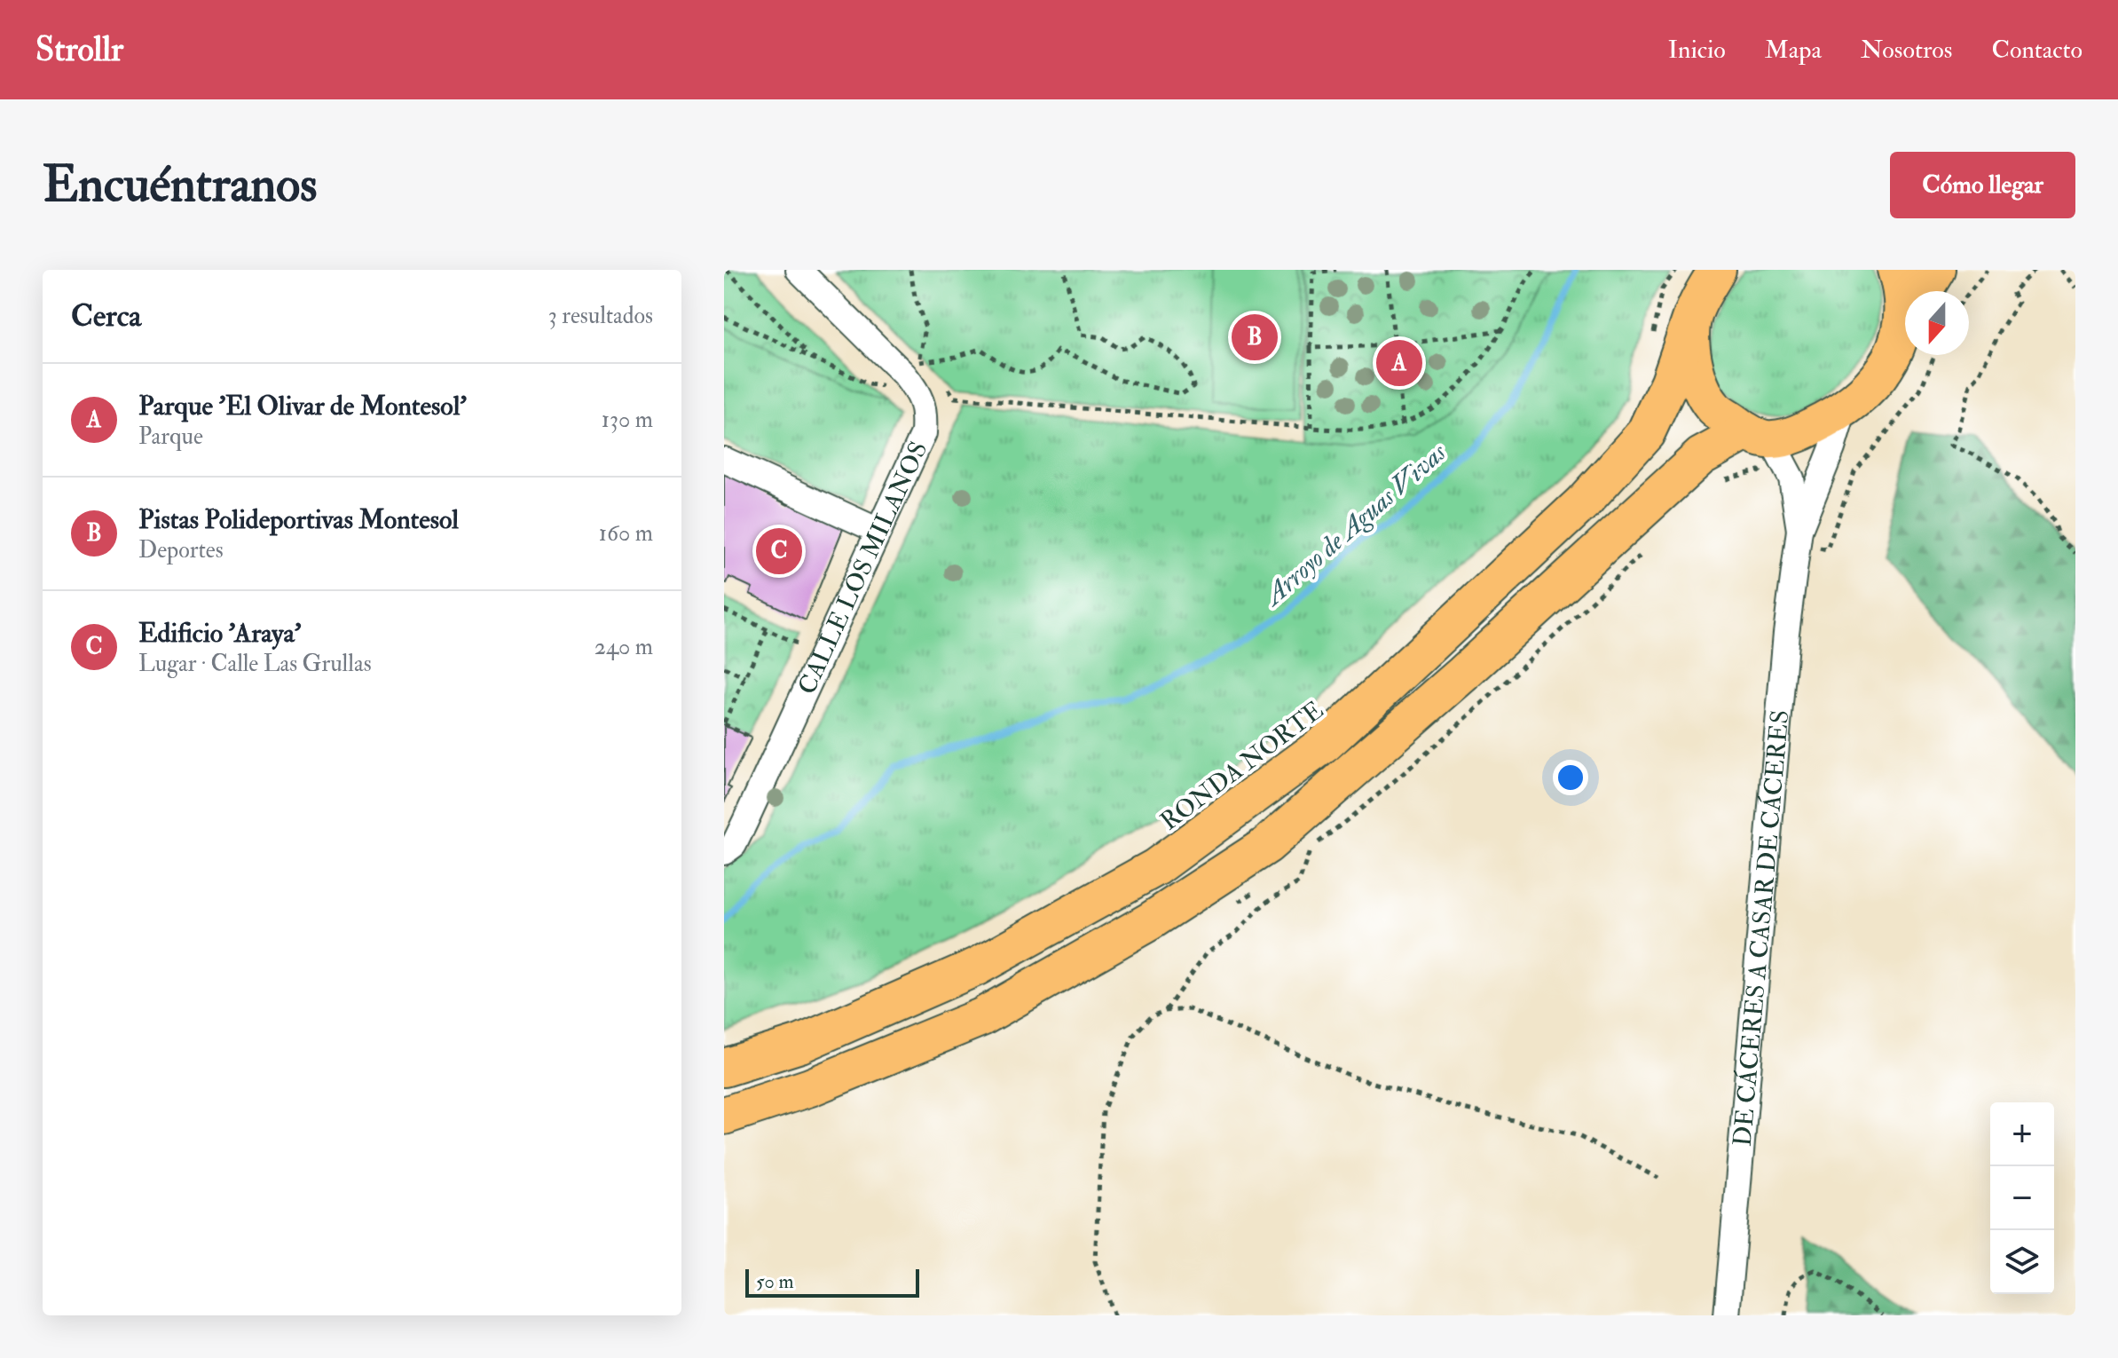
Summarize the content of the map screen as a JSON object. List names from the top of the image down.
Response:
{
  "streets": {
    "highway": ["RONDA NORTE"],
    "street": ["CALLE LOS MILANOS", "DE CÁCERES A CASAR DE CÁCERES"]
  },
  "water": ["Arroyo de Aguas Vivas"],
  "scale_bar": "50 m",
  "north": "bottom",
  "page": {
    "header": "Strollr",
    "nav": [
      "Inicio",
      "Mapa",
      "Nosotros",
      "Contacto"
    ],
    "buttons": "Cómo llegar",
    "title": "Encuéntranos",
    "heading": ["Cerca", "3 resultados"],
    "pins": ["B", "A", "C"],
    "list": [
      {
        "mark": "A",
        "name": "Parque 'El Olivar de Montesol'",
        "note": "Parque",
        "value": "130 m"
      },
      {
        "mark": "B",
        "name": "Pistas Polideportivas Montesol",
        "note": "Deportes",
        "value": "160 m"
      },
      {
        "mark": "C",
        "name": "Edificio 'Araya'",
        "note": "Lugar · Calle Las Grullas",
        "value": "240 m"
      }
    ],
    "map_buttons": ["+", "−"],
    "scale": "50 m"
  }
}
